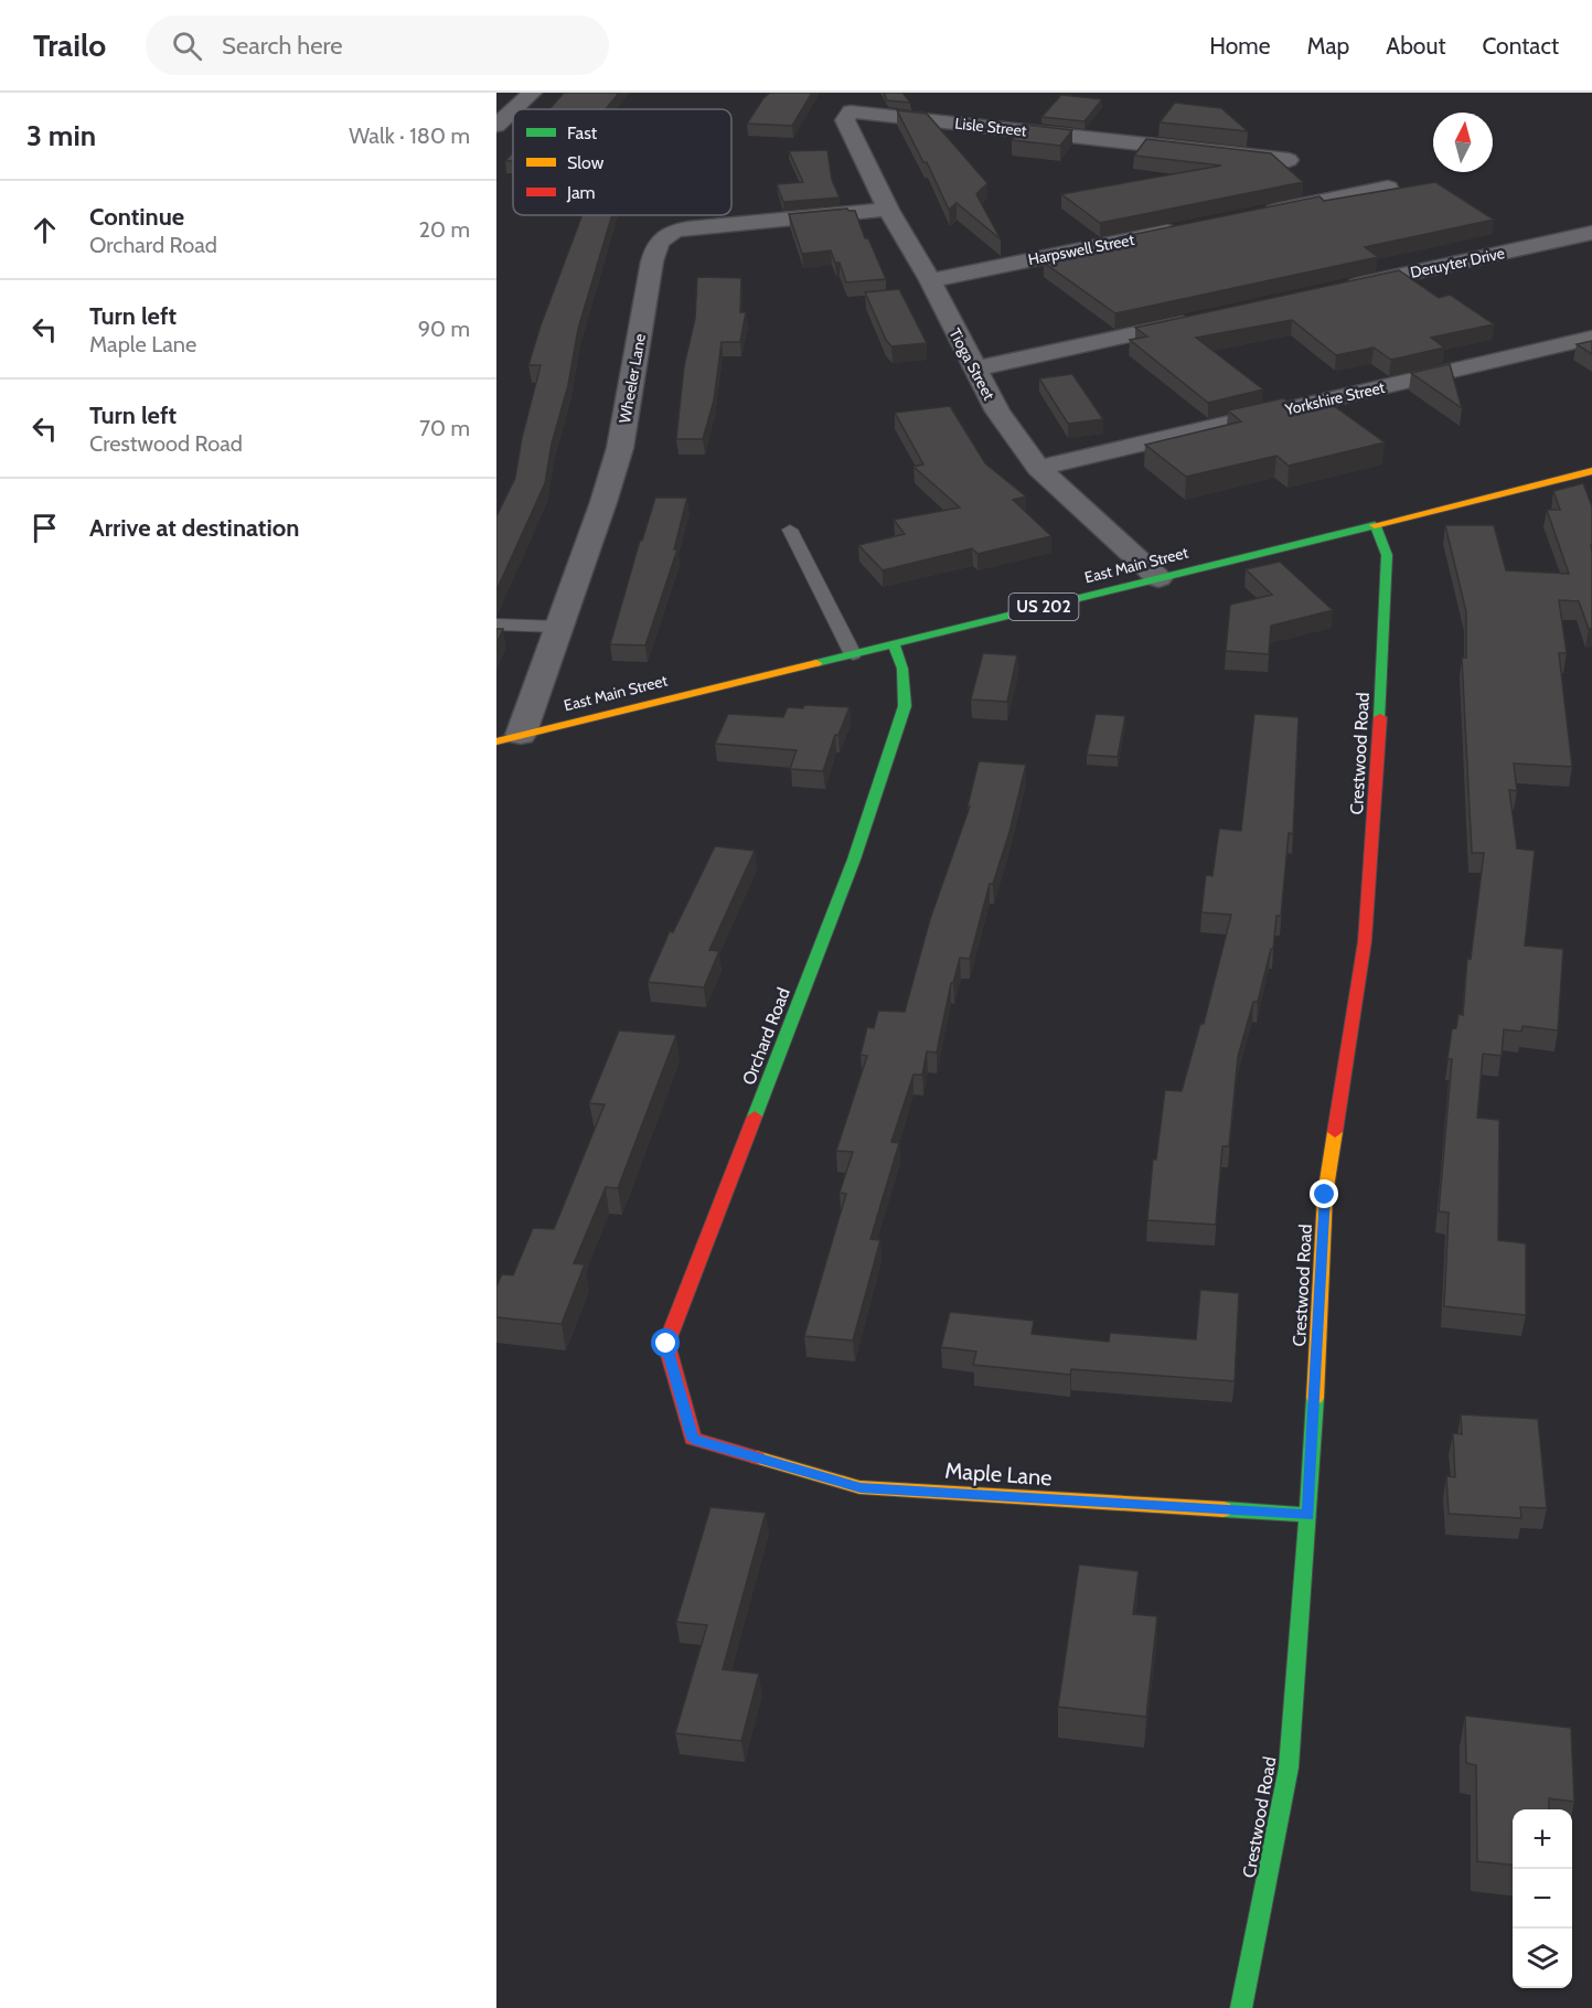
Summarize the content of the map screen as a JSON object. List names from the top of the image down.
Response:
{
  "streets": {
    "main road": [
      "East Main Street",
      "US 202",
      "Crestwood Road",
      "Orchard Road",
      "Maple Lane"
    ],
    "street": [
      "Lisle Street",
      "Harpswell Street",
      "Deruyter Drive",
      "Tioga Street",
      "Wheeler Lane",
      "Yorkshire Street"
    ]
  },
  "crossings": [
    ["Lisle Street", "Tioga Street"],
    ["Harpswell Street", "Tioga Street"],
    ["Tioga Street", "Wheeler Lane"],
    ["Tioga Street", "Yorkshire Street"],
    ["Tioga Street", "East Main Street"],
    ["Wheeler Lane", "East Main Street"],
    ["East Main Street", "Crestwood Road"],
    ["East Main Street", "Orchard Road"],
    ["Crestwood Road", "Maple Lane"],
    ["Orchard Road", "Maple Lane"]
  ],
  "legend": ["Fast", "Slow", "Jam"],
  "north": "top",
  "page": {
    "header": "Trailo",
    "search": "Search here",
    "nav": [
      "Home",
      "Map",
      "About",
      "Contact"
    ],
    "heading": ["3 min", "Walk · 180 m"],
    "list": [
      ["Continue", "Orchard Road", "20 m"],
      ["Turn left", "Maple Lane", "90 m"],
      ["Turn left", "Crestwood Road", "70 m"],
      "Arrive at destination"
    ],
    "map_buttons": ["+", "−"]
  }
}
